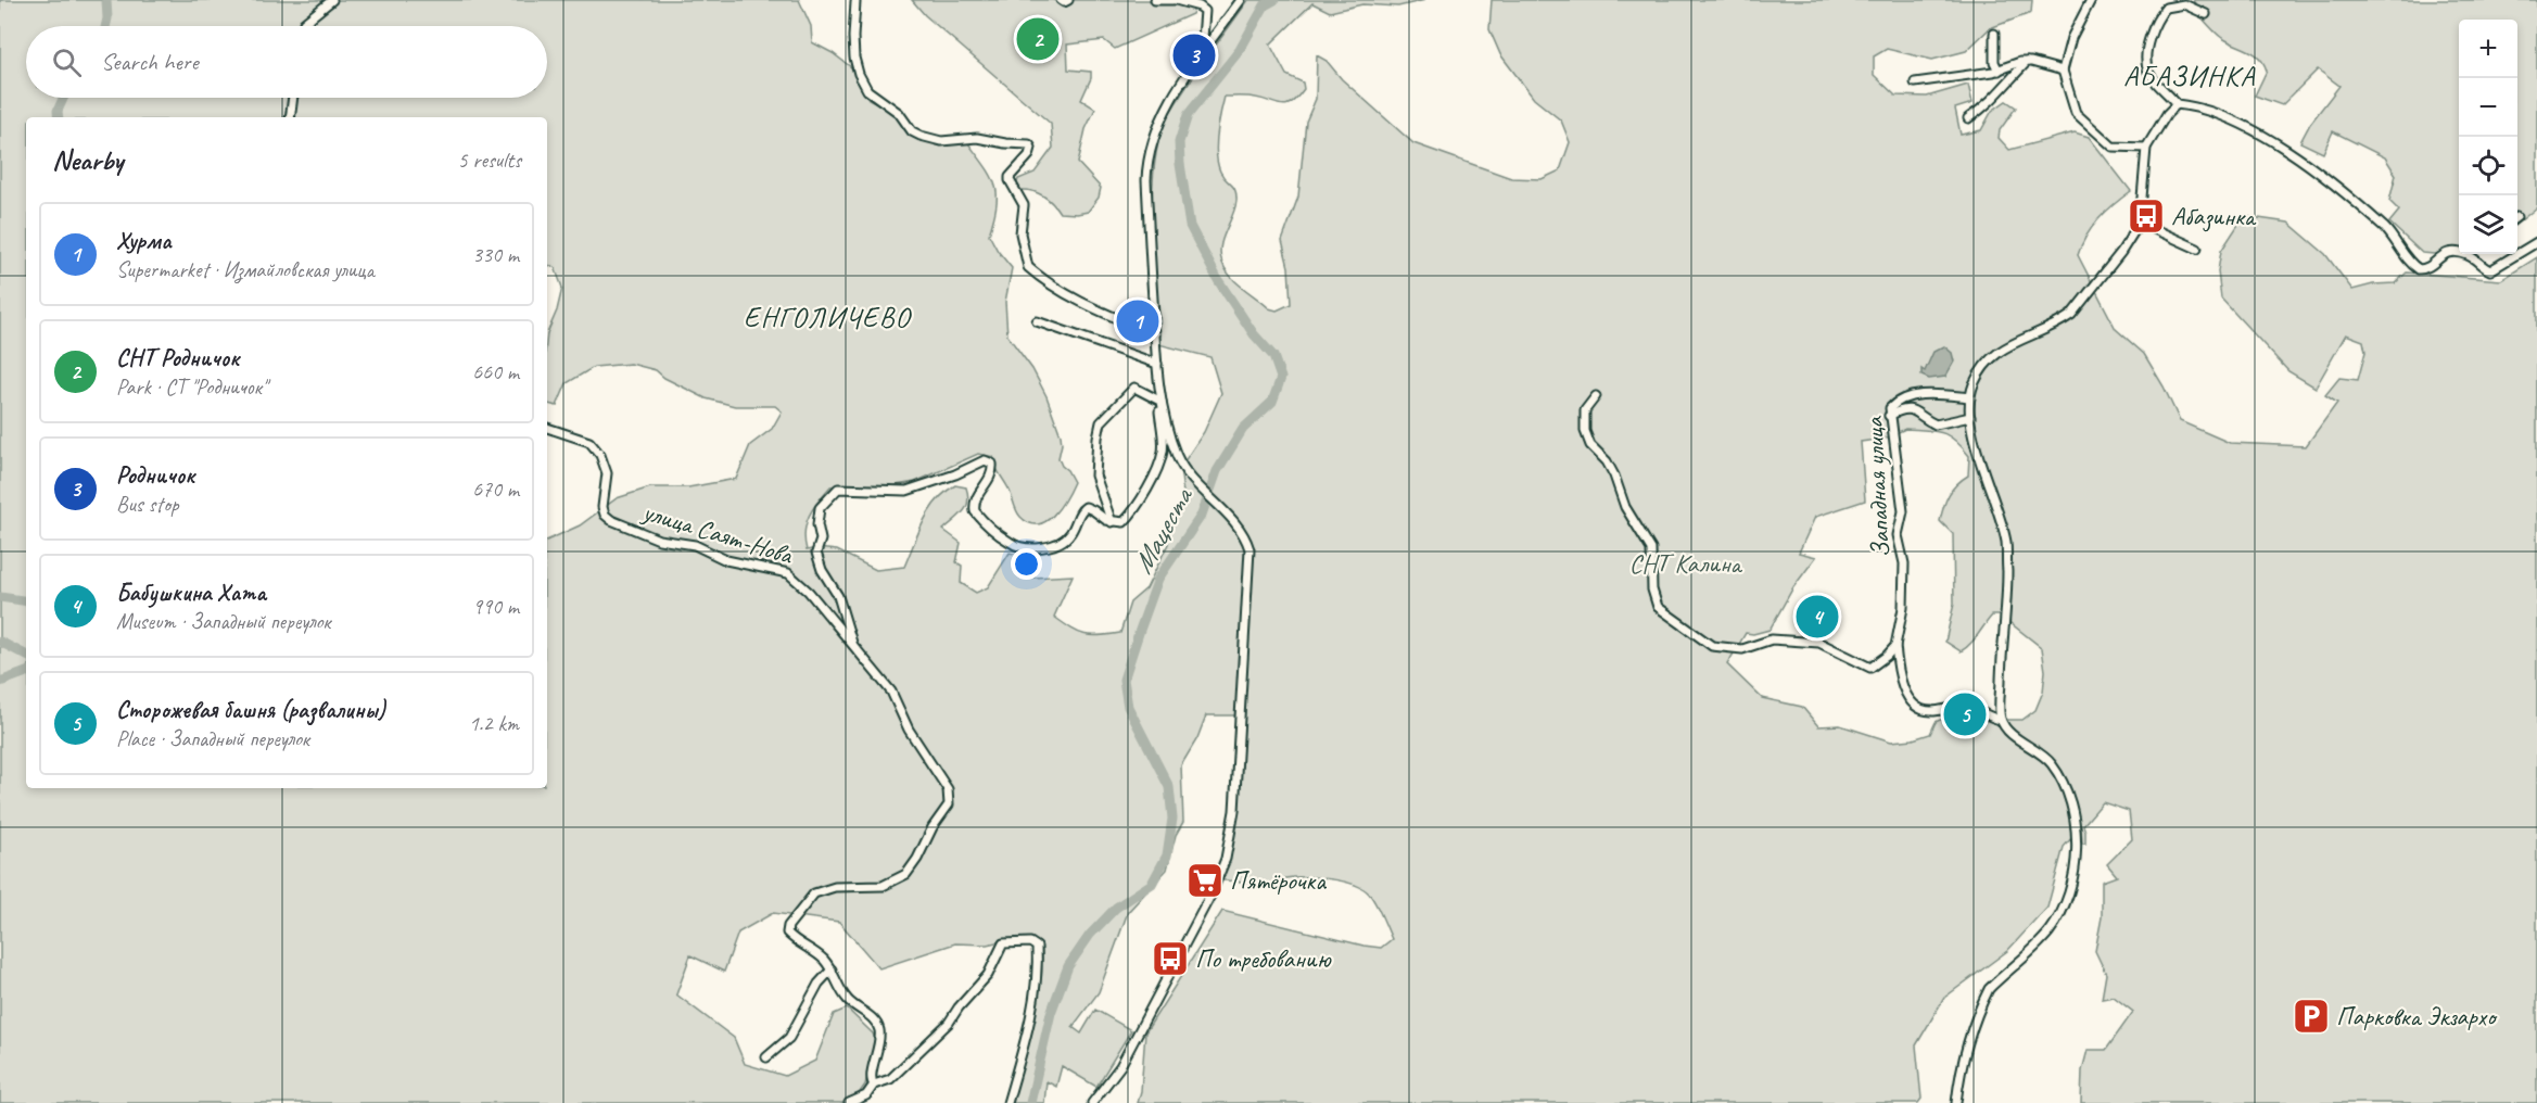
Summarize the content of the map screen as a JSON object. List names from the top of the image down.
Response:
{
  "streets": {
    "street": ["Западная улица", "улица Саят-Нова"]
  },
  "districts": ["АБАЗИНКА", "ЕНГОЛИЧЕВО"],
  "water": ["Мацеста"],
  "parks": ["СНТ Калина"],
  "places": {
    "bus stop": ["Абазинка", "По требованию"],
    "supermarket": ["Пятёрочка"],
    "parking": ["Парковка Экзархо"]
  },
  "page": {
    "pins": [
      "2",
      "3",
      "1",
      "4",
      "5"
    ],
    "map_buttons": ["+", "−"],
    "search": "Search here",
    "heading": ["Nearby", "5 results"],
    "list": [
      {
        "mark": "1",
        "name": "Хурма",
        "note": "Supermarket · Измайловская улица",
        "value": "330 m"
      },
      {
        "mark": "2",
        "name": "СНТ Родничок",
        "note": "Park · СТ \"Родничок\"",
        "value": "660 m"
      },
      {
        "mark": "3",
        "name": "Родничок",
        "note": "Bus stop",
        "value": "670 m"
      },
      {
        "mark": "4",
        "name": "Бабушкина Хата",
        "note": "Museum · Западный переулок",
        "value": "990 m"
      },
      {
        "mark": "5",
        "name": "Сторожевая башня (развалины)",
        "note": "Place · Западный переулок",
        "value": "1.2 km"
      }
    ]
  }
}
